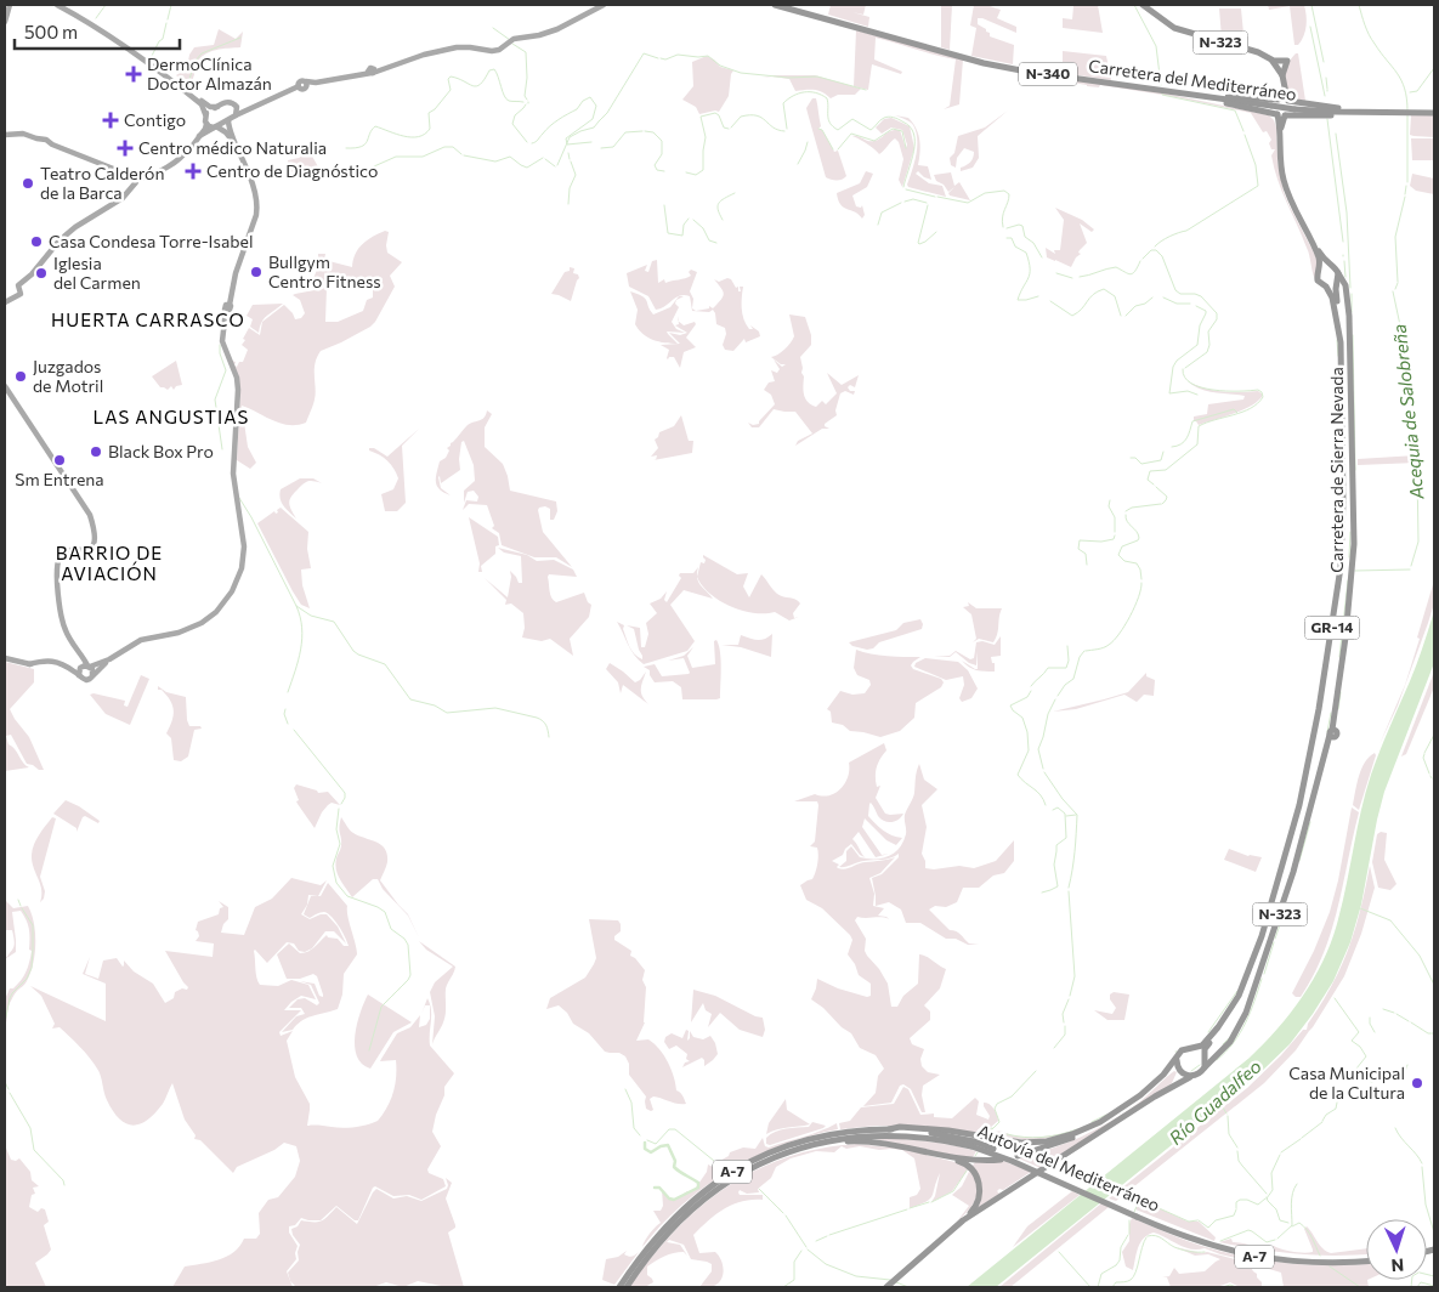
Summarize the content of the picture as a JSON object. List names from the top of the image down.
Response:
{
  "streets": {
    "highway": [
      "N-323",
      "N-340",
      "Carretera del Mediterráneo",
      "Carretera de Sierra Nevada",
      "GR-14",
      "Autovía del Mediterráneo",
      "A-7"
    ]
  },
  "crossings": [
    ["Carretera de Sierra Nevada", "GR-14"]
  ],
  "districts": ["HUERTA CARRASCO", "LAS ANGUSTIAS", "BARRIO DE AVIACIÓN"],
  "water": ["Acequia de Salobreña", "Río Guadalfeo"],
  "places": {
    "health": [
      "DermoClínica Doctor Almazán",
      "Contigo",
      "Centro médico Naturalia",
      "Centro de Diagnóstico"
    ],
    "other": [
      "Teatro Calderón de la Barca",
      "Casa Condesa Torre-Isabel",
      "Bullgym Centro Fitness",
      "Iglesia del Carmen",
      "Juzgados de Motril",
      "Black Box Pro",
      "Sm Entrena",
      "Casa Municipal de la Cultura"
    ]
  },
  "scale_bar": "500 m",
  "north": "bottom"
}
